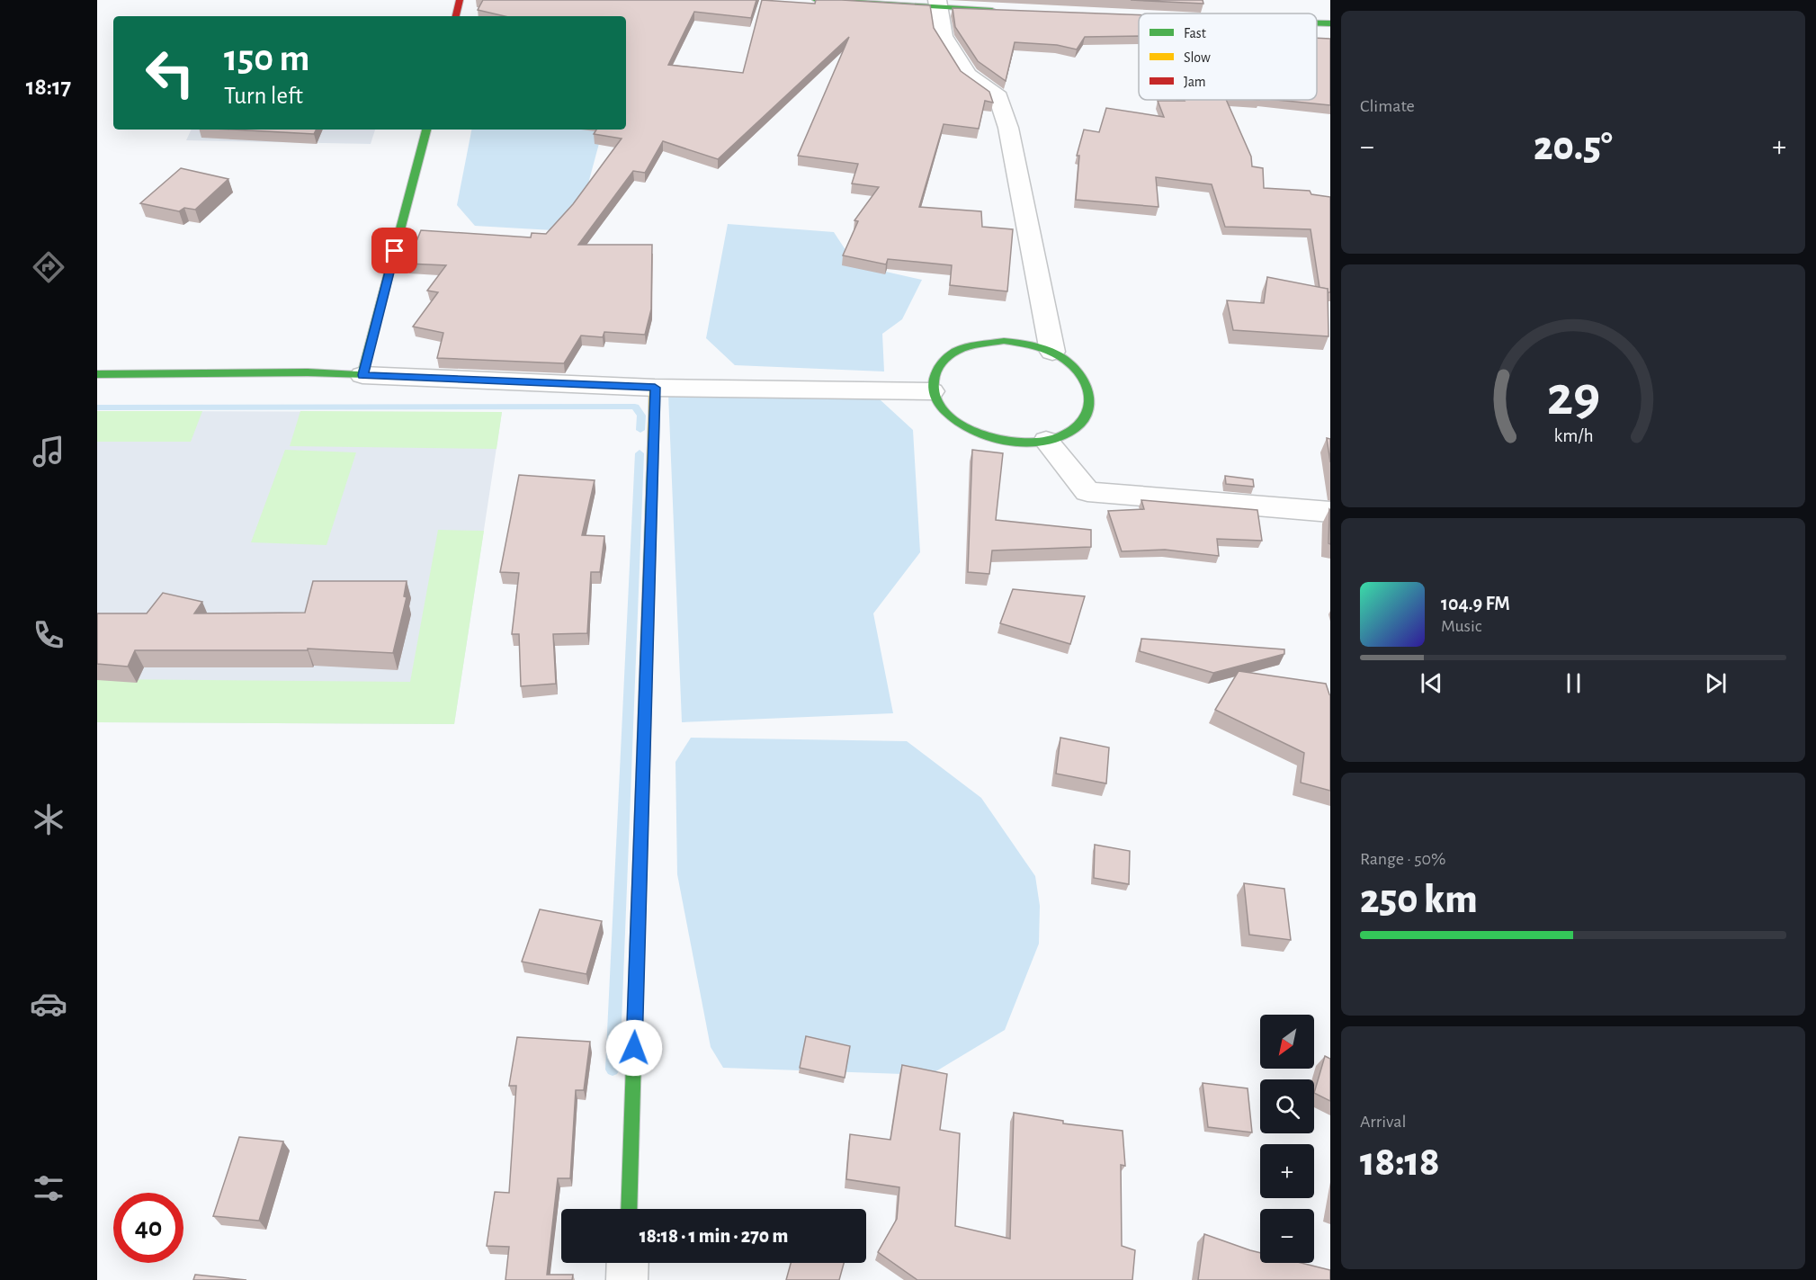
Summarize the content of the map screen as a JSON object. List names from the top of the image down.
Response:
{
  "legend": ["Fast", "Slow", "Jam"],
  "north": "bottom left",
  "page": {
    "tabs": "18:17",
    "tile": [
      "Climate",
      ["Range · 50%", "250 km"],
      ["Arrival", "18:18"]
    ],
    "turn": ["150 m", "Turn left"],
    "heat": ["−", "20.5°", "+"],
    "song": ["104.9 FM", "Music"],
    "map_buttons": ["+", "−"],
    "limit": "40",
    "trip": "18:18 · 1 min · 270 m",
    "gauge": ["29", "km/h"]
  }
}
